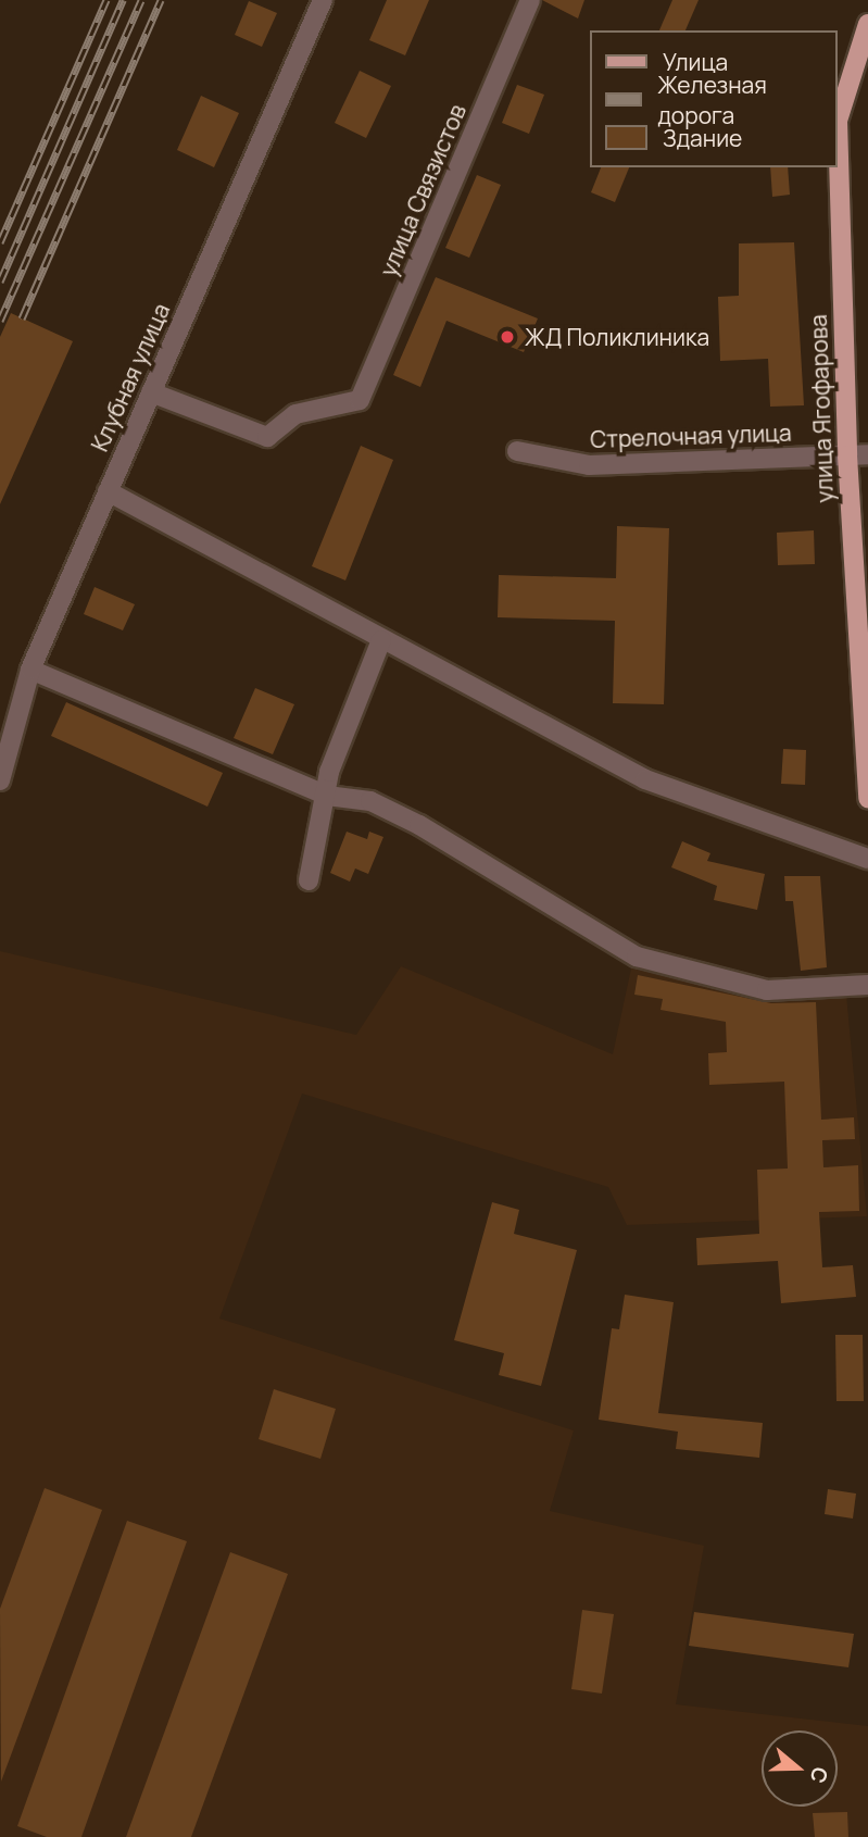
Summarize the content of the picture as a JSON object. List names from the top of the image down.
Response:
{
  "streets": {
    "main road": ["улица Ягофарова"],
    "street": ["улица Связистов", "Клубная улица", "Стрелочная улица"]
  },
  "crossings": [
    ["улица Связистов", "Клубная улица"],
    ["улица Ягофарова", "Стрелочная улица"]
  ],
  "places": ["ЖД Поликлиника"],
  "legend": ["Улица", "Железная дорога", "Здание"],
  "north": "right"
}
